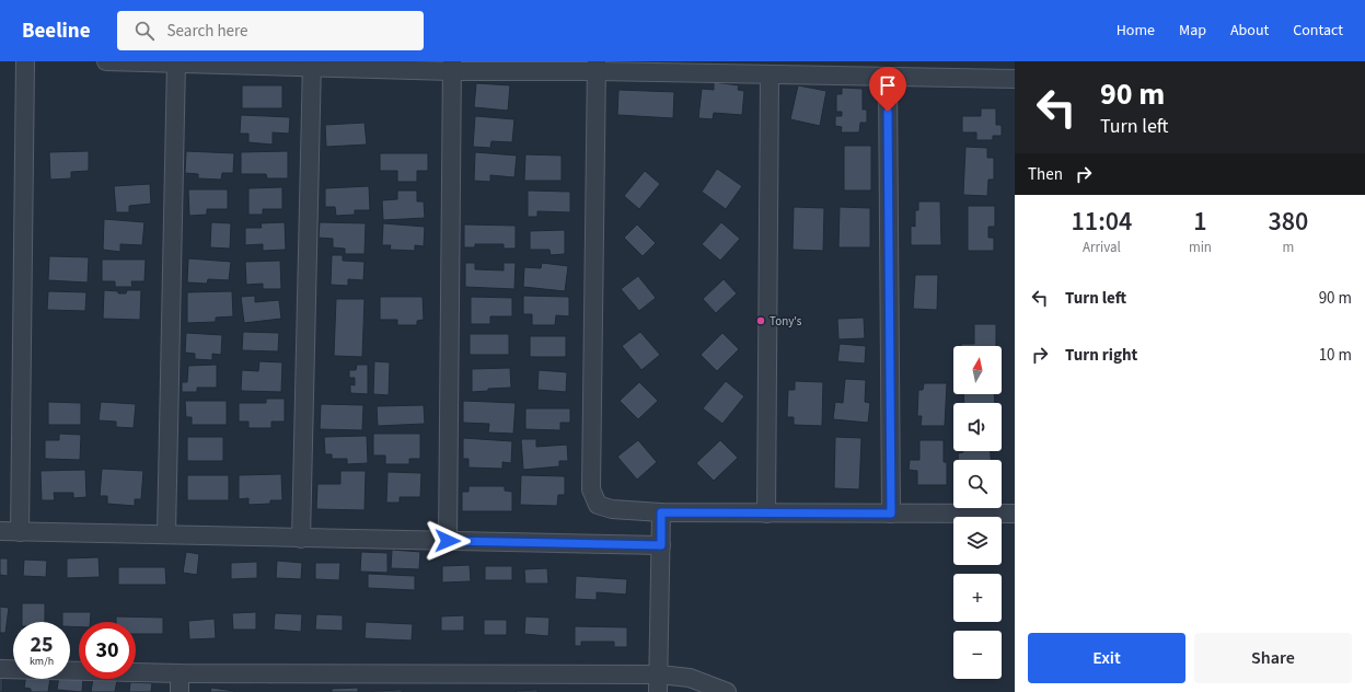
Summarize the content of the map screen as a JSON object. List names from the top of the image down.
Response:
{
  "places": ["Tony's"],
  "north": "top",
  "page": {
    "header": "Beeline",
    "search": "Search here",
    "nav": [
      "Home",
      "Map",
      "About",
      "Contact"
    ],
    "turn": ["90 m", "Turn left"],
    "then": "Then",
    "eta": [
      "11:04",
      "Arrival",
      "1",
      "min",
      "380",
      "m"
    ],
    "list": [
      {
        "name": "Turn left",
        "value": "90 m"
      },
      {
        "name": "Turn right",
        "value": "10 m"
      }
    ],
    "map_buttons": ["+", "−"],
    "speed": "25 km/h",
    "limit": "30",
    "buttons": ["Exit", "Share"]
  }
}
